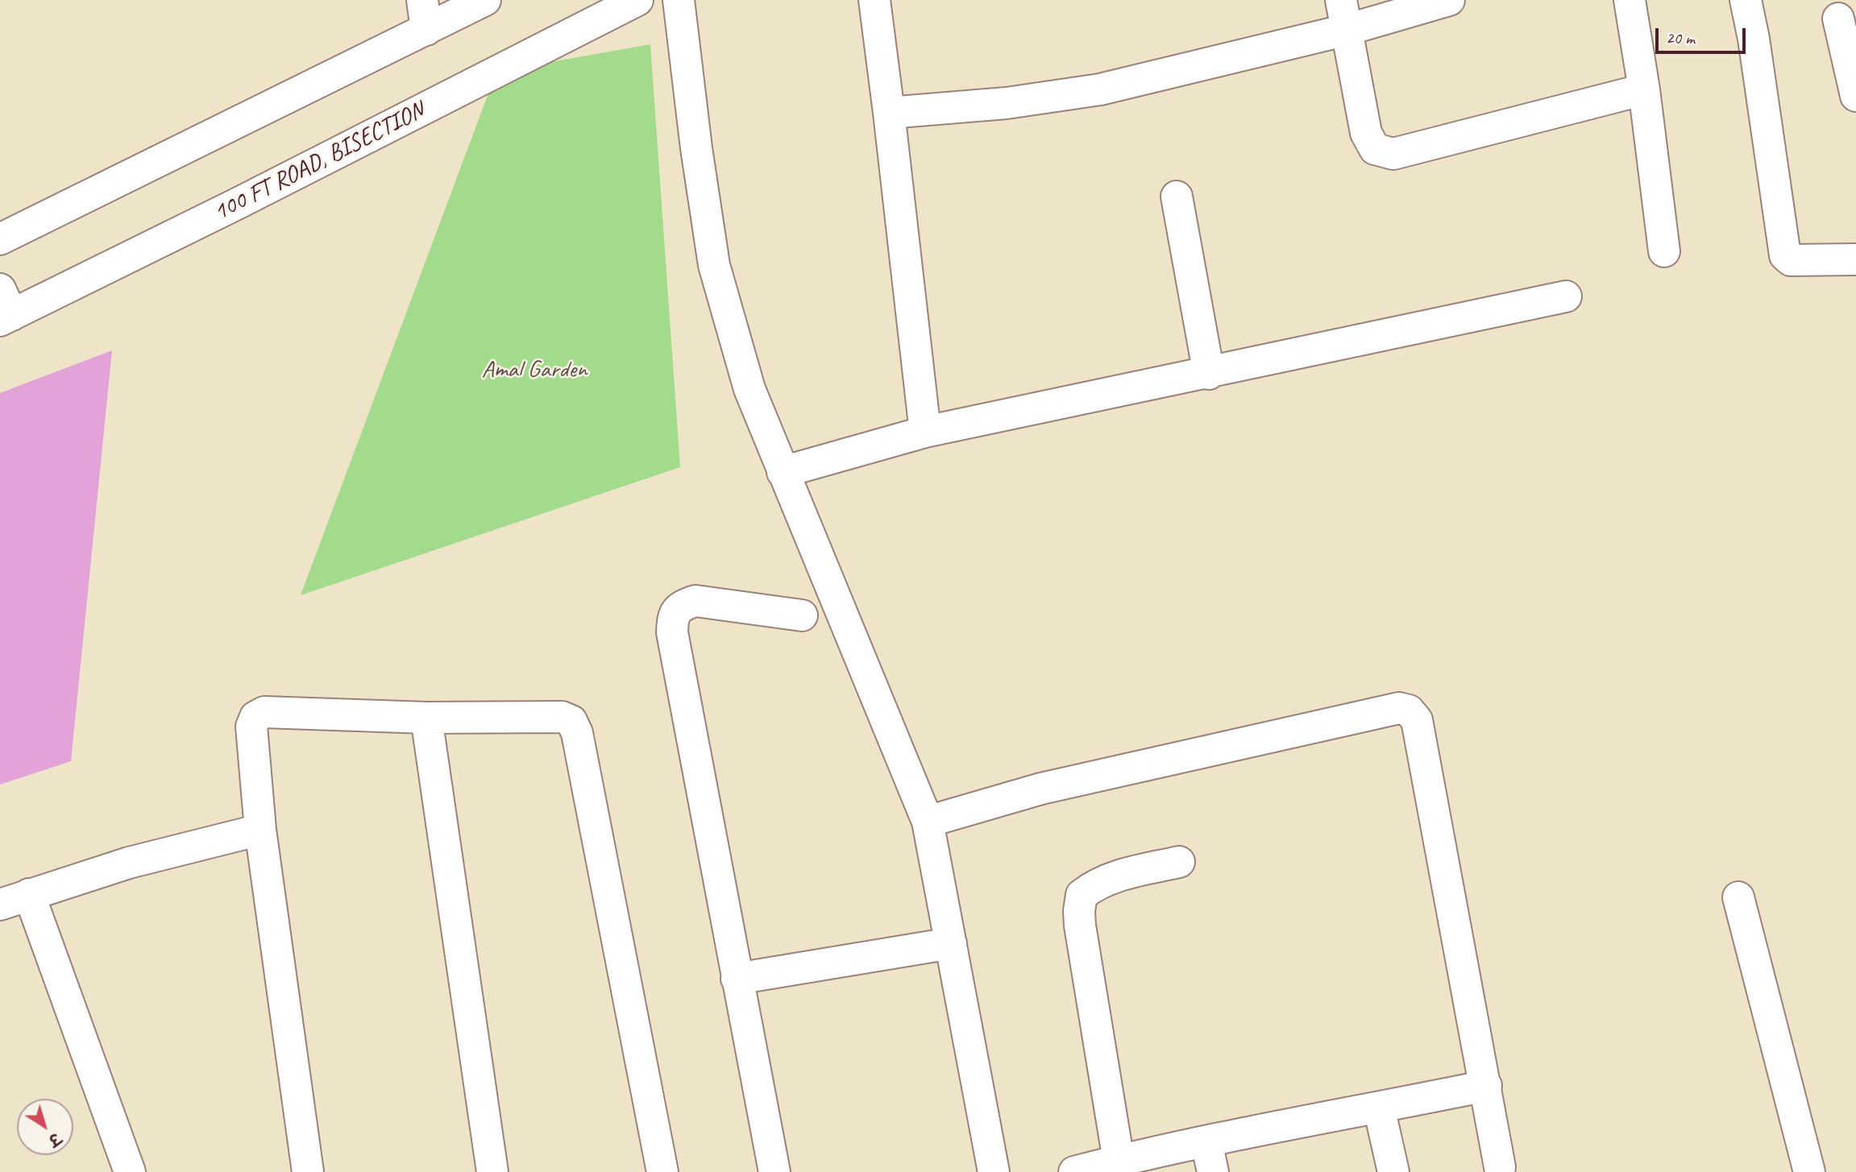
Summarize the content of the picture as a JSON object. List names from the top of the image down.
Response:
{
  "streets": {
    "street": ["100 FT ROAD, BISECTION"]
  },
  "parks": ["Amal Garden"],
  "scale_bar": "20 m",
  "north": "bottom right"
}
